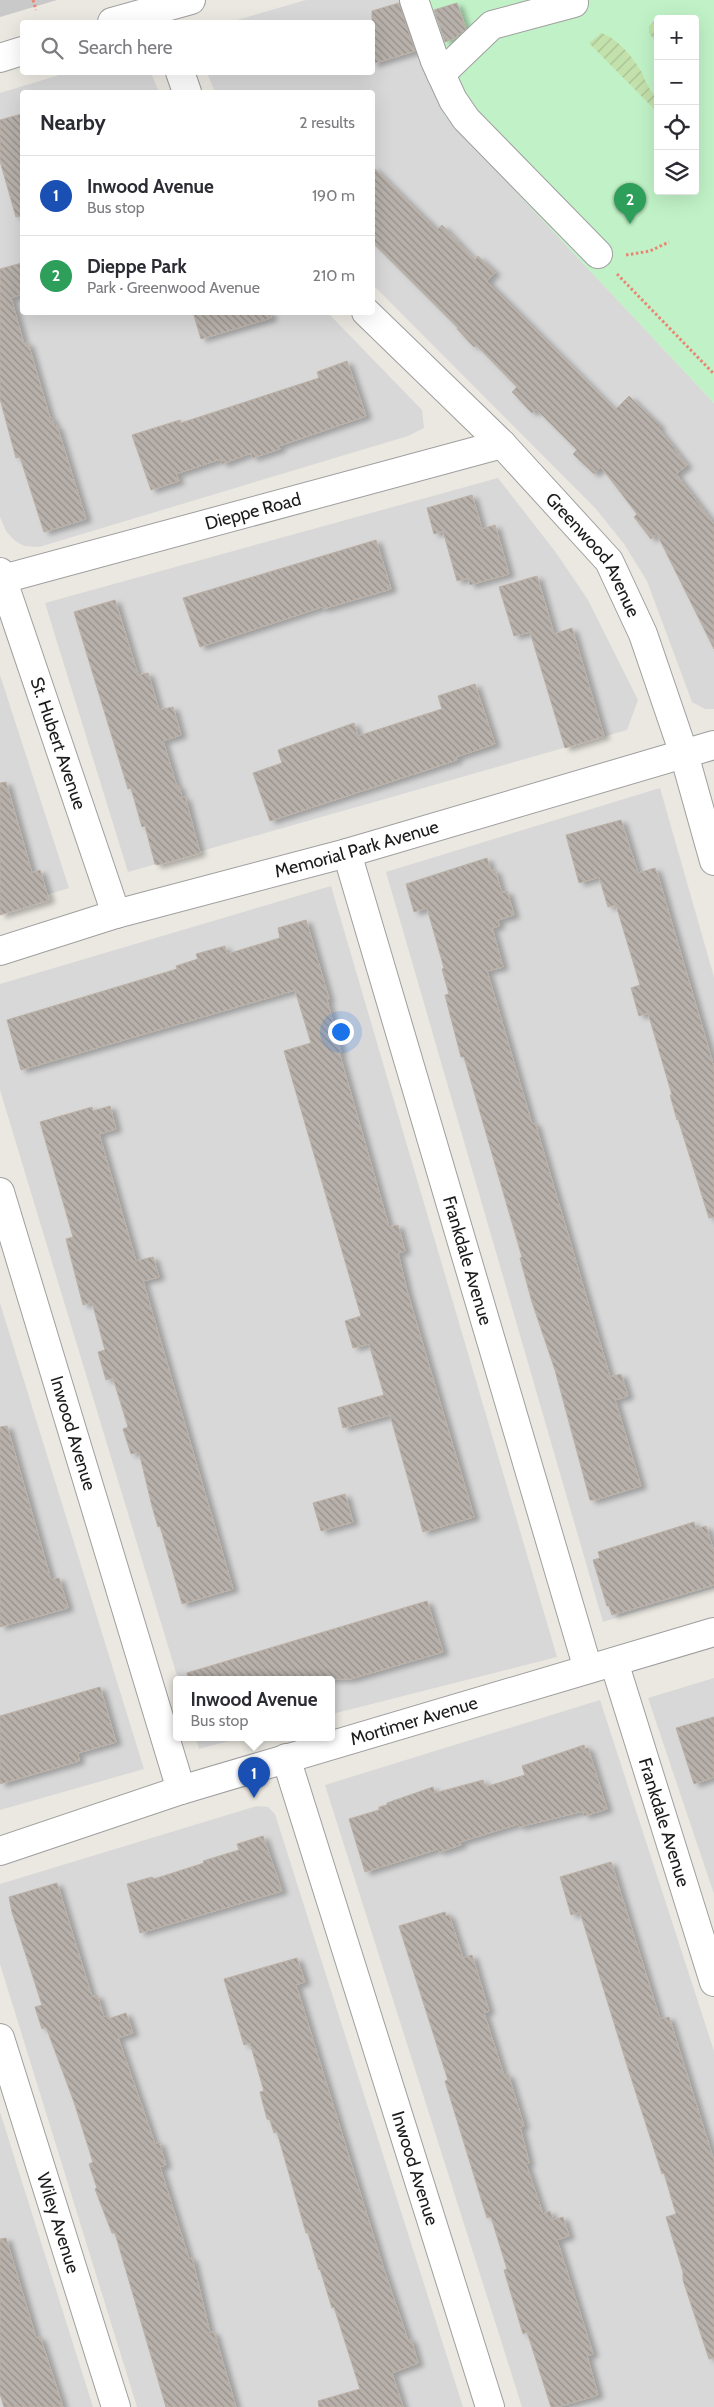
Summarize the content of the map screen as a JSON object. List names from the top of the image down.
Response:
{
  "streets": {
    "street": [
      "Dieppe Road",
      "Greenwood Avenue",
      "St. Hubert Avenue",
      "Memorial Park Avenue",
      "Frankdale Avenue",
      "Inwood Avenue",
      "Mortimer Avenue",
      "Wiley Avenue"
    ]
  },
  "crossings": [
    ["Dieppe Road", "Greenwood Avenue"],
    ["Dieppe Road", "St. Hubert Avenue"],
    ["Greenwood Avenue", "Memorial Park Avenue"],
    ["St. Hubert Avenue", "Memorial Park Avenue"],
    ["Memorial Park Avenue", "Frankdale Avenue"],
    ["Frankdale Avenue", "Mortimer Avenue"],
    ["Inwood Avenue", "Mortimer Avenue"]
  ],
  "page": {
    "map_buttons": ["+", "−"],
    "search": "Search here",
    "heading": ["Nearby", "2 results"],
    "list": [
      {
        "mark": "1",
        "name": "Inwood Avenue",
        "note": "Bus stop",
        "value": "190 m"
      },
      {
        "mark": "2",
        "name": "Dieppe Park",
        "note": "Park · Greenwood Avenue",
        "value": "210 m"
      }
    ],
    "pins": ["2", "1"],
    "popup": ["Inwood Avenue", "Bus stop"]
  }
}
